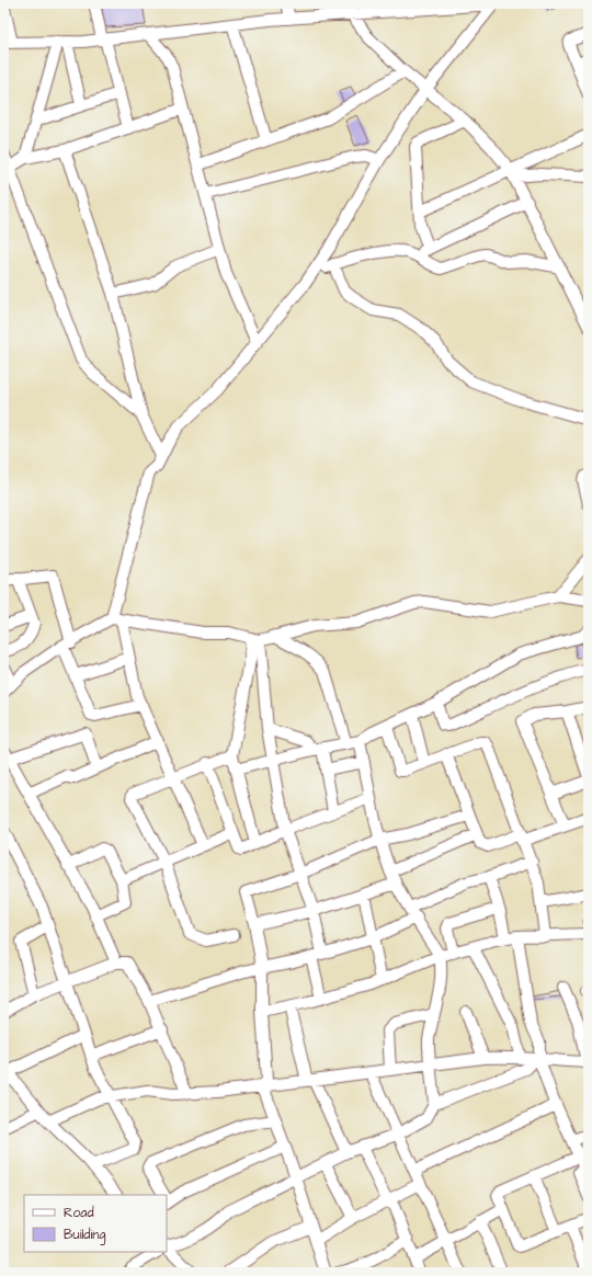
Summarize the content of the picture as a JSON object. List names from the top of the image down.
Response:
{
  "legend": ["Road", "Building"]
}
